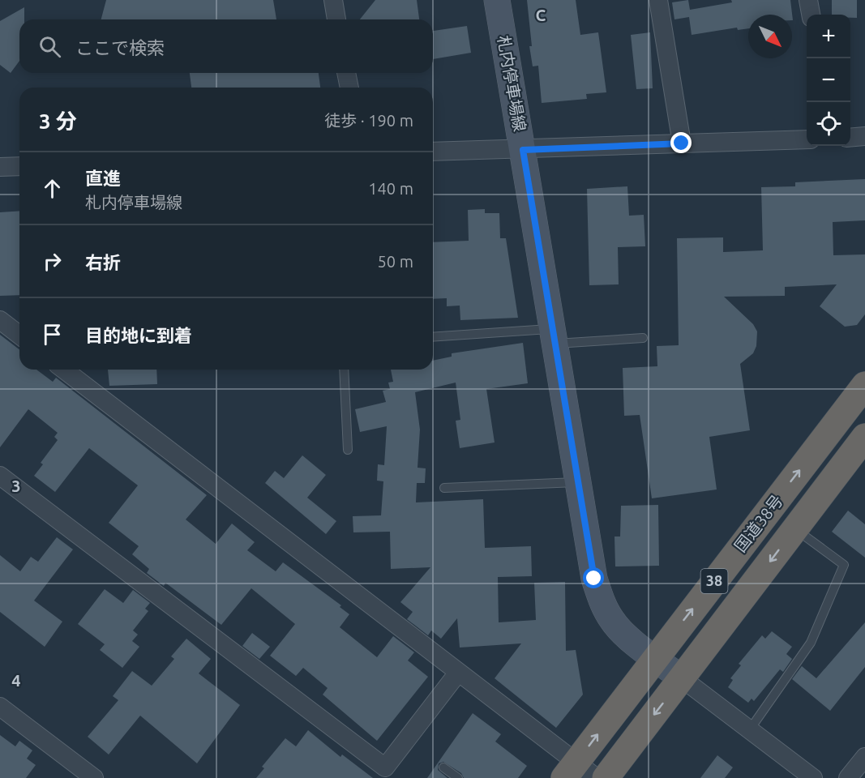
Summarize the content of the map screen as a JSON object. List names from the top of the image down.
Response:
{
  "streets": {
    "highway": ["国道38号", "38"],
    "main road": ["札内停車場線"]
  },
  "crossings": [
    ["札内停車場線", "国道38号"]
  ],
  "north": "bottom right",
  "page": {
    "map_buttons": ["+", "−"],
    "search": "ここで検索",
    "heading": ["3 分", "徒歩 · 190 m"],
    "list": [
      ["直進", "札内停車場線", "140 m"],
      ["右折", "50 m"],
      "目的地に到着"
    ]
  },
  "grid": {
    "columns": ["C"],
    "rows": ["3", "4"]
  }
}
